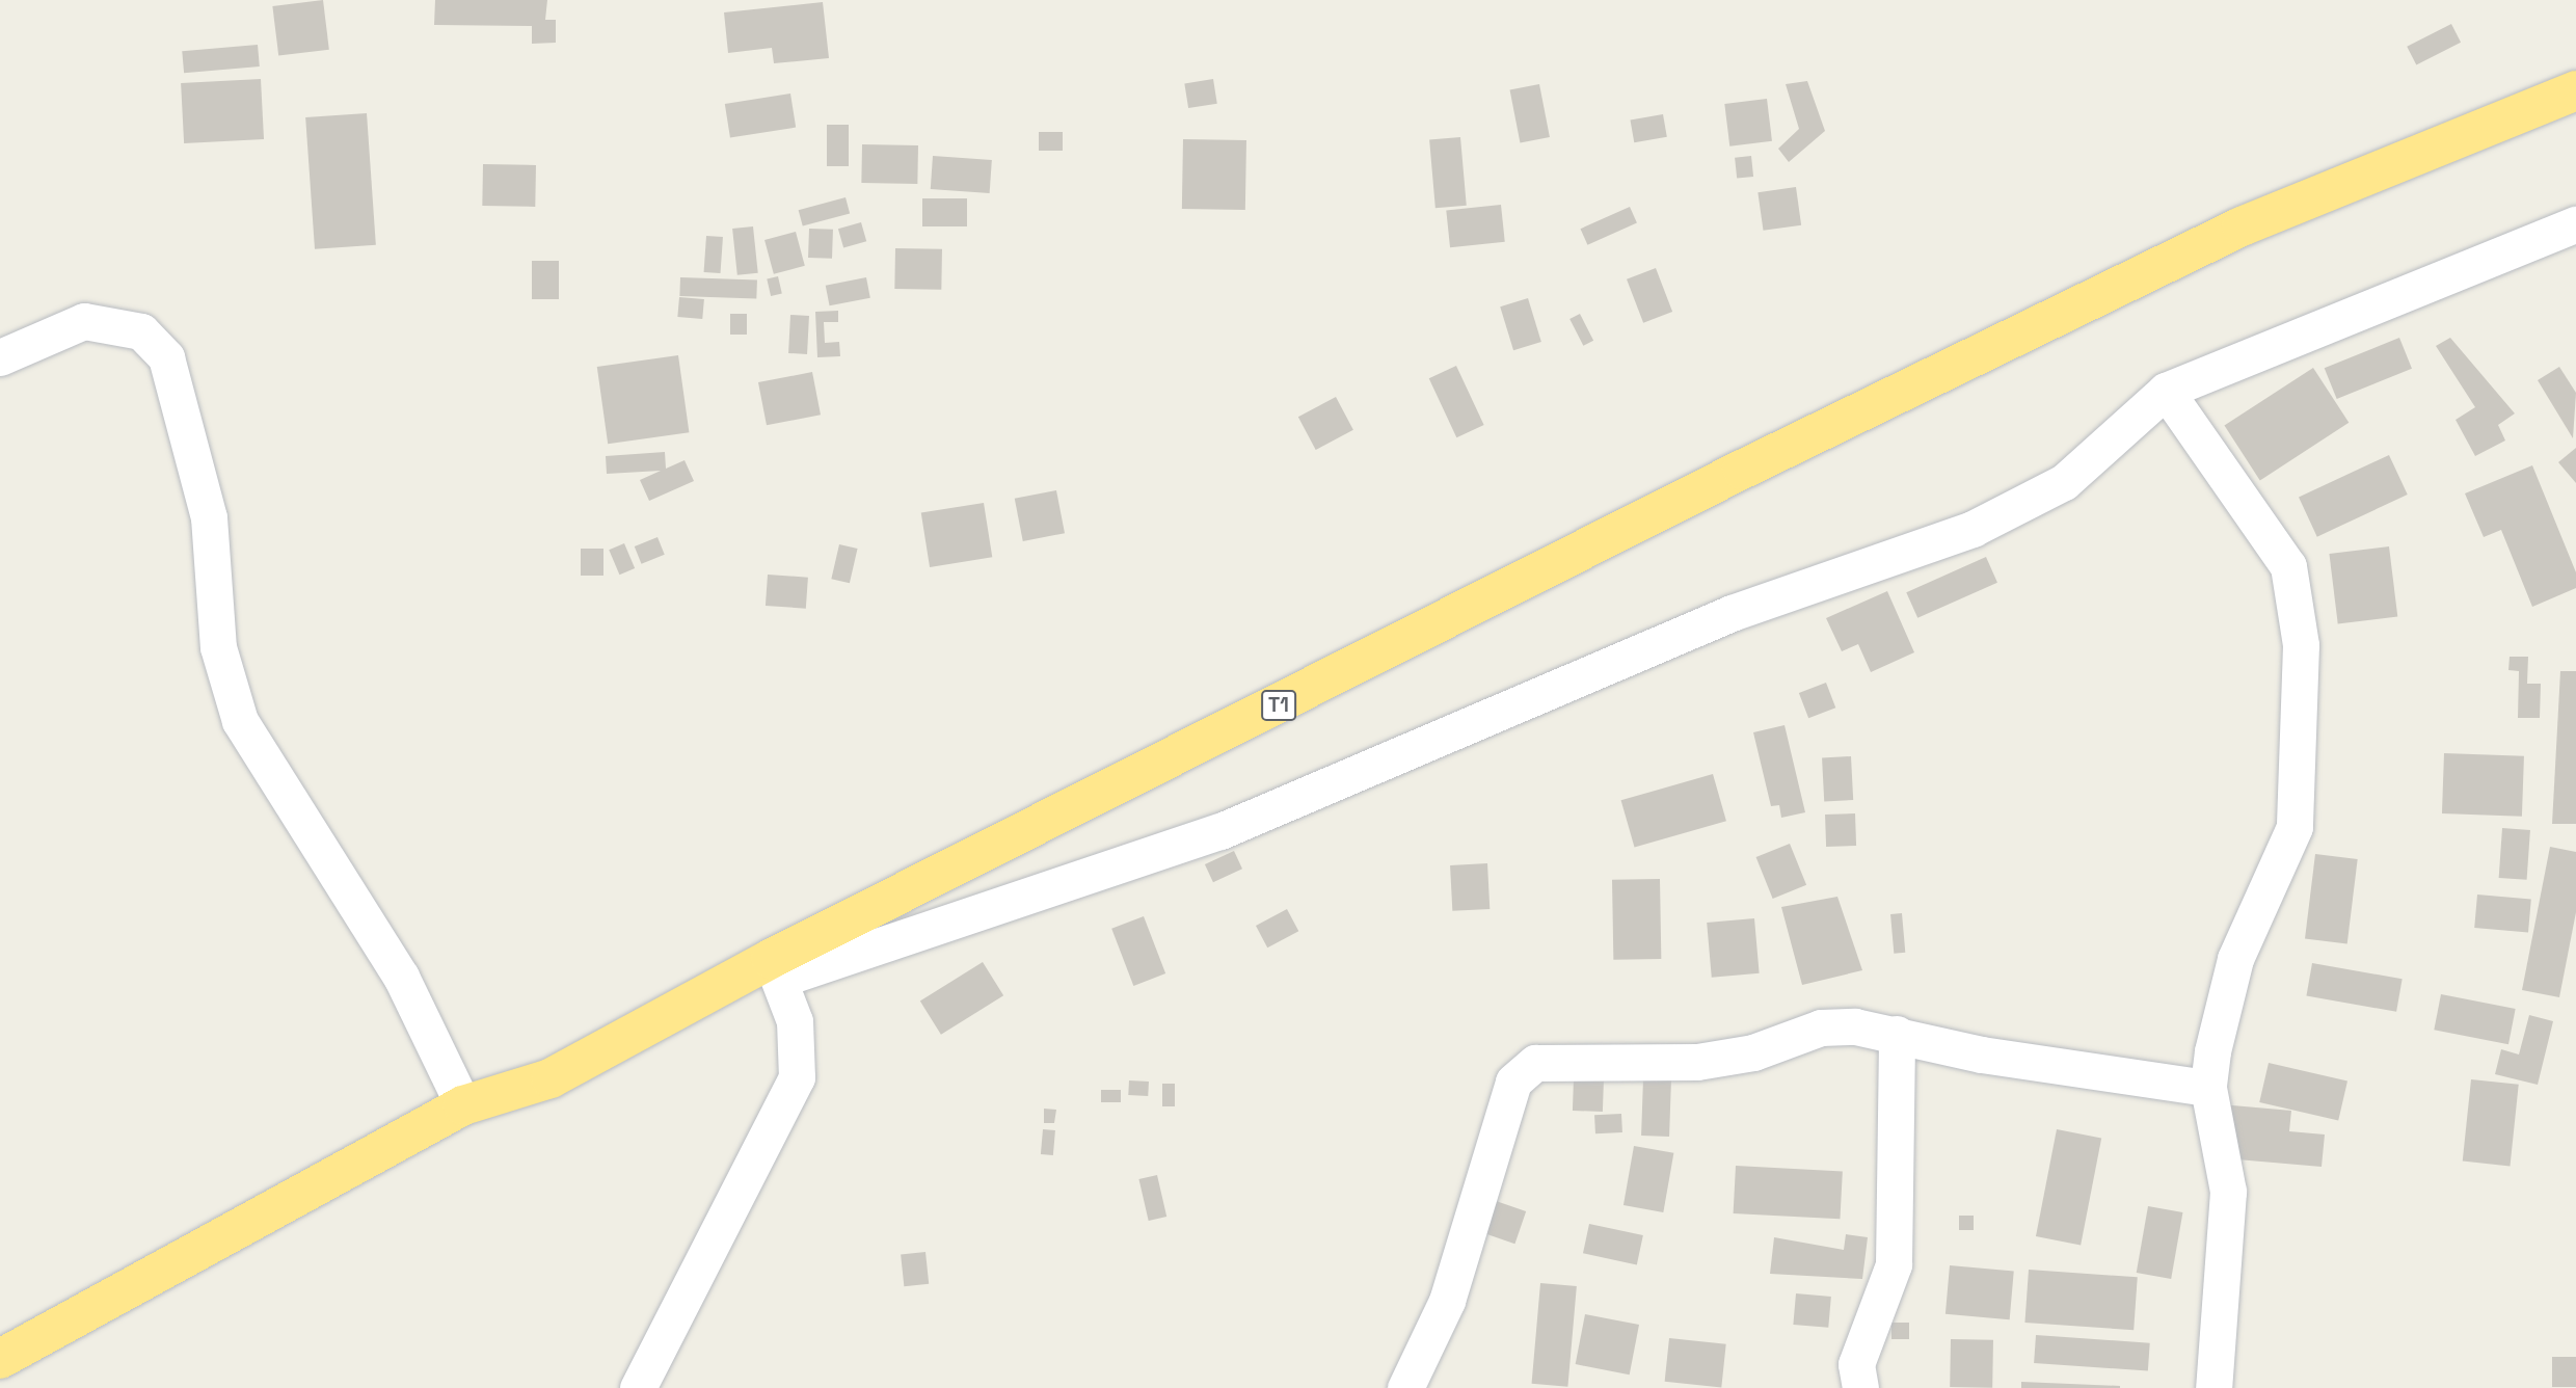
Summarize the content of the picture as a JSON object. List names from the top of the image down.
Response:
{
  "streets": {
    "highway": ["T1"]
  }
}
